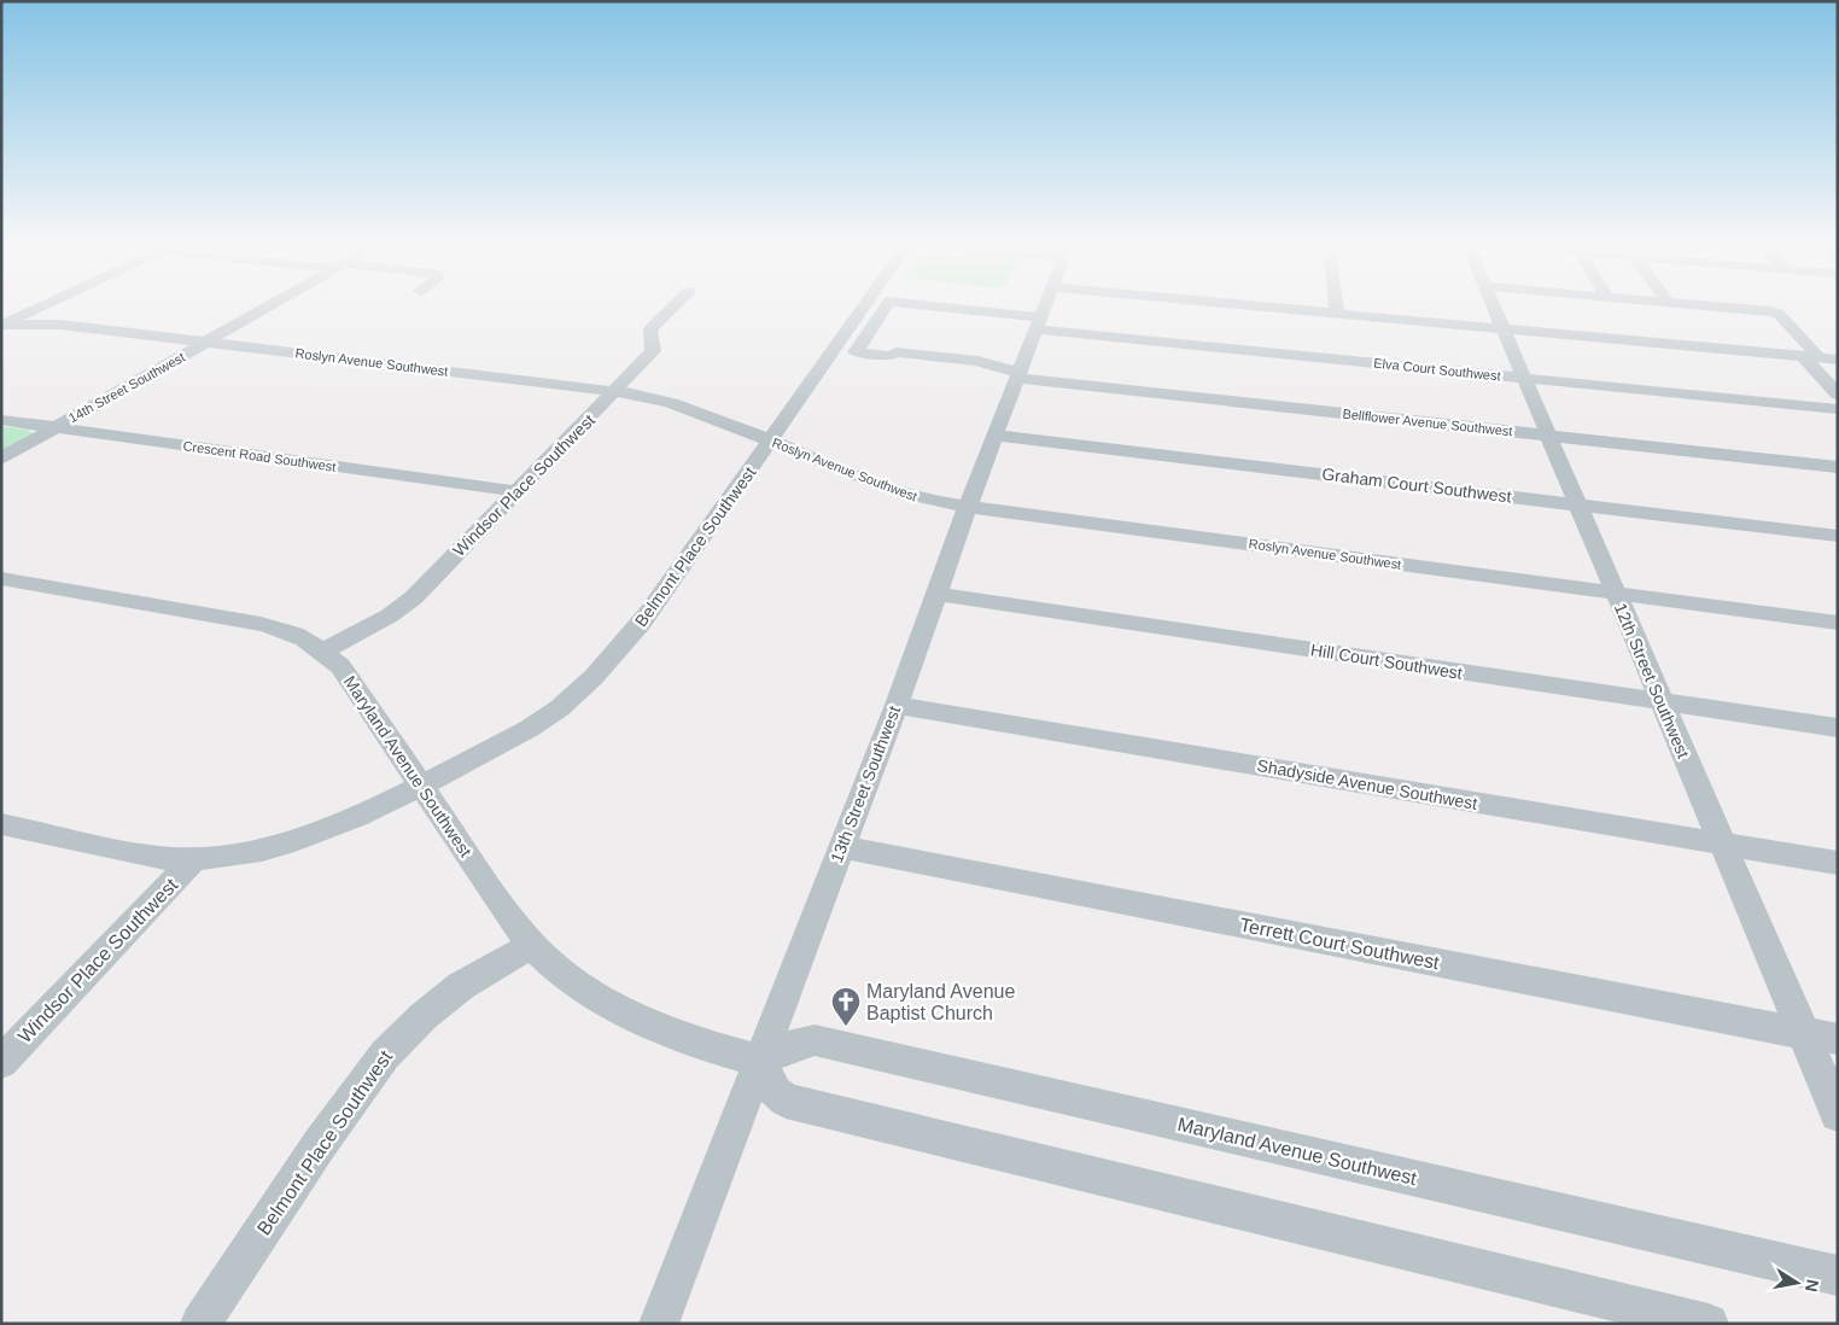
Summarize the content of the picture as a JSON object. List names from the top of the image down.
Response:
{
  "streets": {
    "street": [
      "Roslyn Avenue Southwest",
      "Elva Court Southwest",
      "14th Street Southwest",
      "Bellflower Avenue Southwest",
      "Crescent Road Southwest",
      "Windsor Place Southwest",
      "Graham Court Southwest",
      "Belmont Place Southwest",
      "Hill Court Southwest",
      "12th Street Southwest",
      "Maryland Avenue Southwest",
      "13th Street Southwest",
      "Shadyside Avenue Southwest",
      "Terrett Court Southwest"
    ]
  },
  "crossings": [
    ["Roslyn Avenue Southwest", "14th Street Southwest"],
    ["Roslyn Avenue Southwest", "Windsor Place Southwest"],
    ["Roslyn Avenue Southwest", "Belmont Place Southwest"],
    ["Roslyn Avenue Southwest", "12th Street Southwest"],
    ["Roslyn Avenue Southwest", "13th Street Southwest"],
    ["Elva Court Southwest", "Bellflower Avenue Southwest"],
    ["Elva Court Southwest", "12th Street Southwest"],
    ["Elva Court Southwest", "13th Street Southwest"],
    ["14th Street Southwest", "Crescent Road Southwest"],
    ["Bellflower Avenue Southwest", "12th Street Southwest"],
    ["Bellflower Avenue Southwest", "13th Street Southwest"],
    ["Crescent Road Southwest", "Windsor Place Southwest"],
    ["Windsor Place Southwest", "Belmont Place Southwest"],
    ["Windsor Place Southwest", "Maryland Avenue Southwest"],
    ["Graham Court Southwest", "12th Street Southwest"],
    ["Graham Court Southwest", "13th Street Southwest"],
    ["Belmont Place Southwest", "Maryland Avenue Southwest"],
    ["Hill Court Southwest", "12th Street Southwest"],
    ["Hill Court Southwest", "13th Street Southwest"],
    ["12th Street Southwest", "Shadyside Avenue Southwest"],
    ["12th Street Southwest", "Terrett Court Southwest"],
    ["Maryland Avenue Southwest", "13th Street Southwest"],
    ["13th Street Southwest", "Shadyside Avenue Southwest"],
    ["13th Street Southwest", "Terrett Court Southwest"]
  ],
  "places": {
    "church": ["Maryland Avenue Baptist Church"]
  },
  "north": "right"
}
